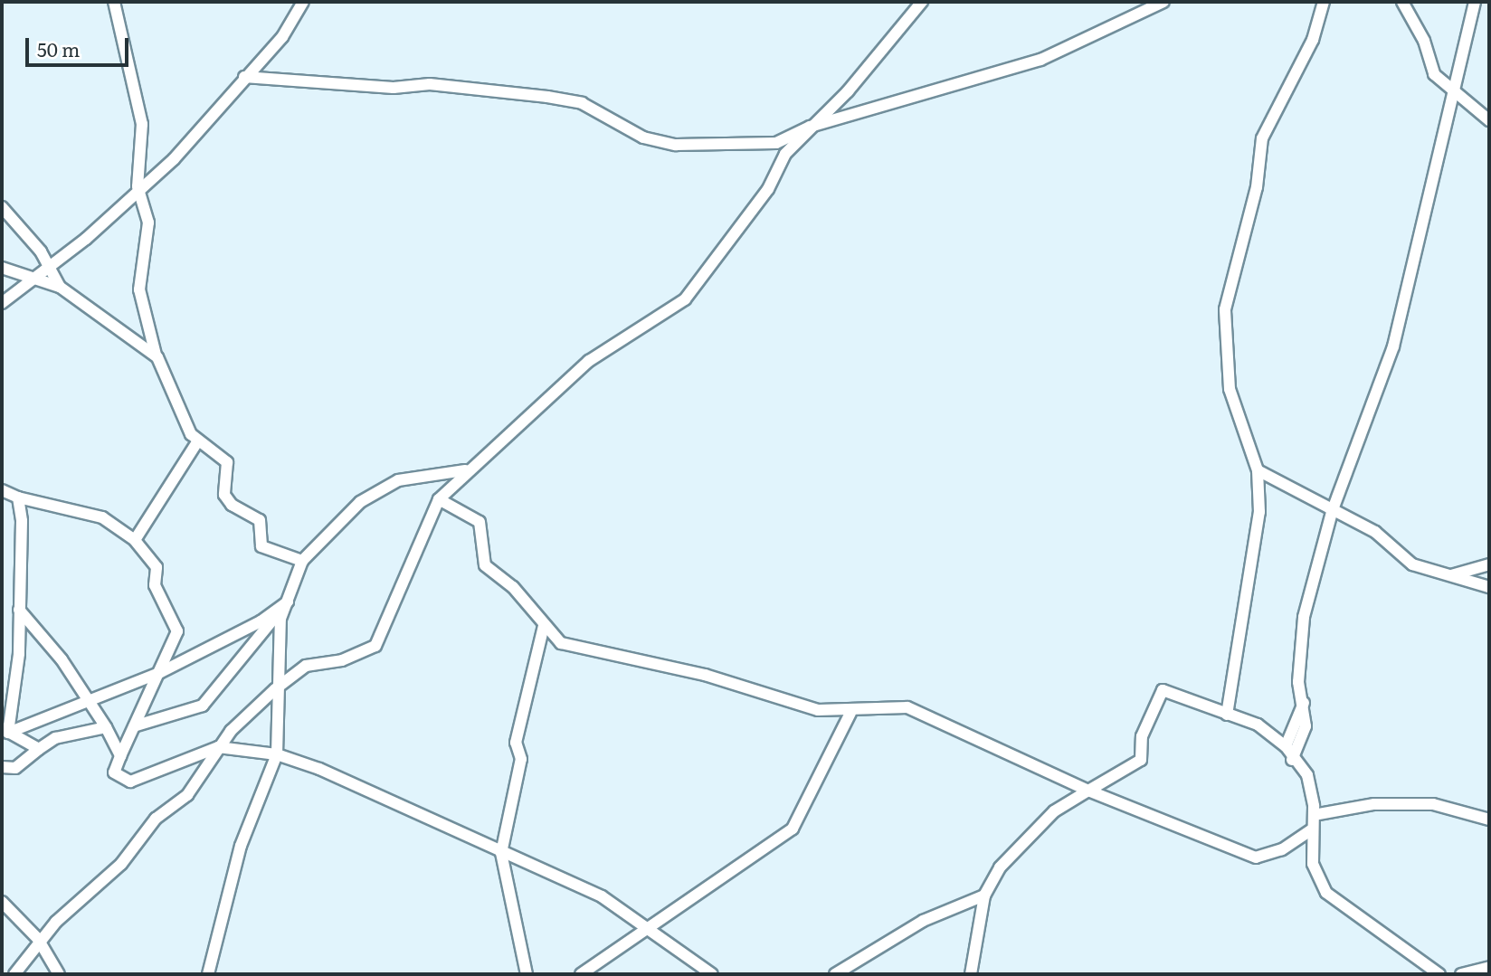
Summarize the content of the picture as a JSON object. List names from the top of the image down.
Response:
{
  "scale_bar": "50 m"
}
